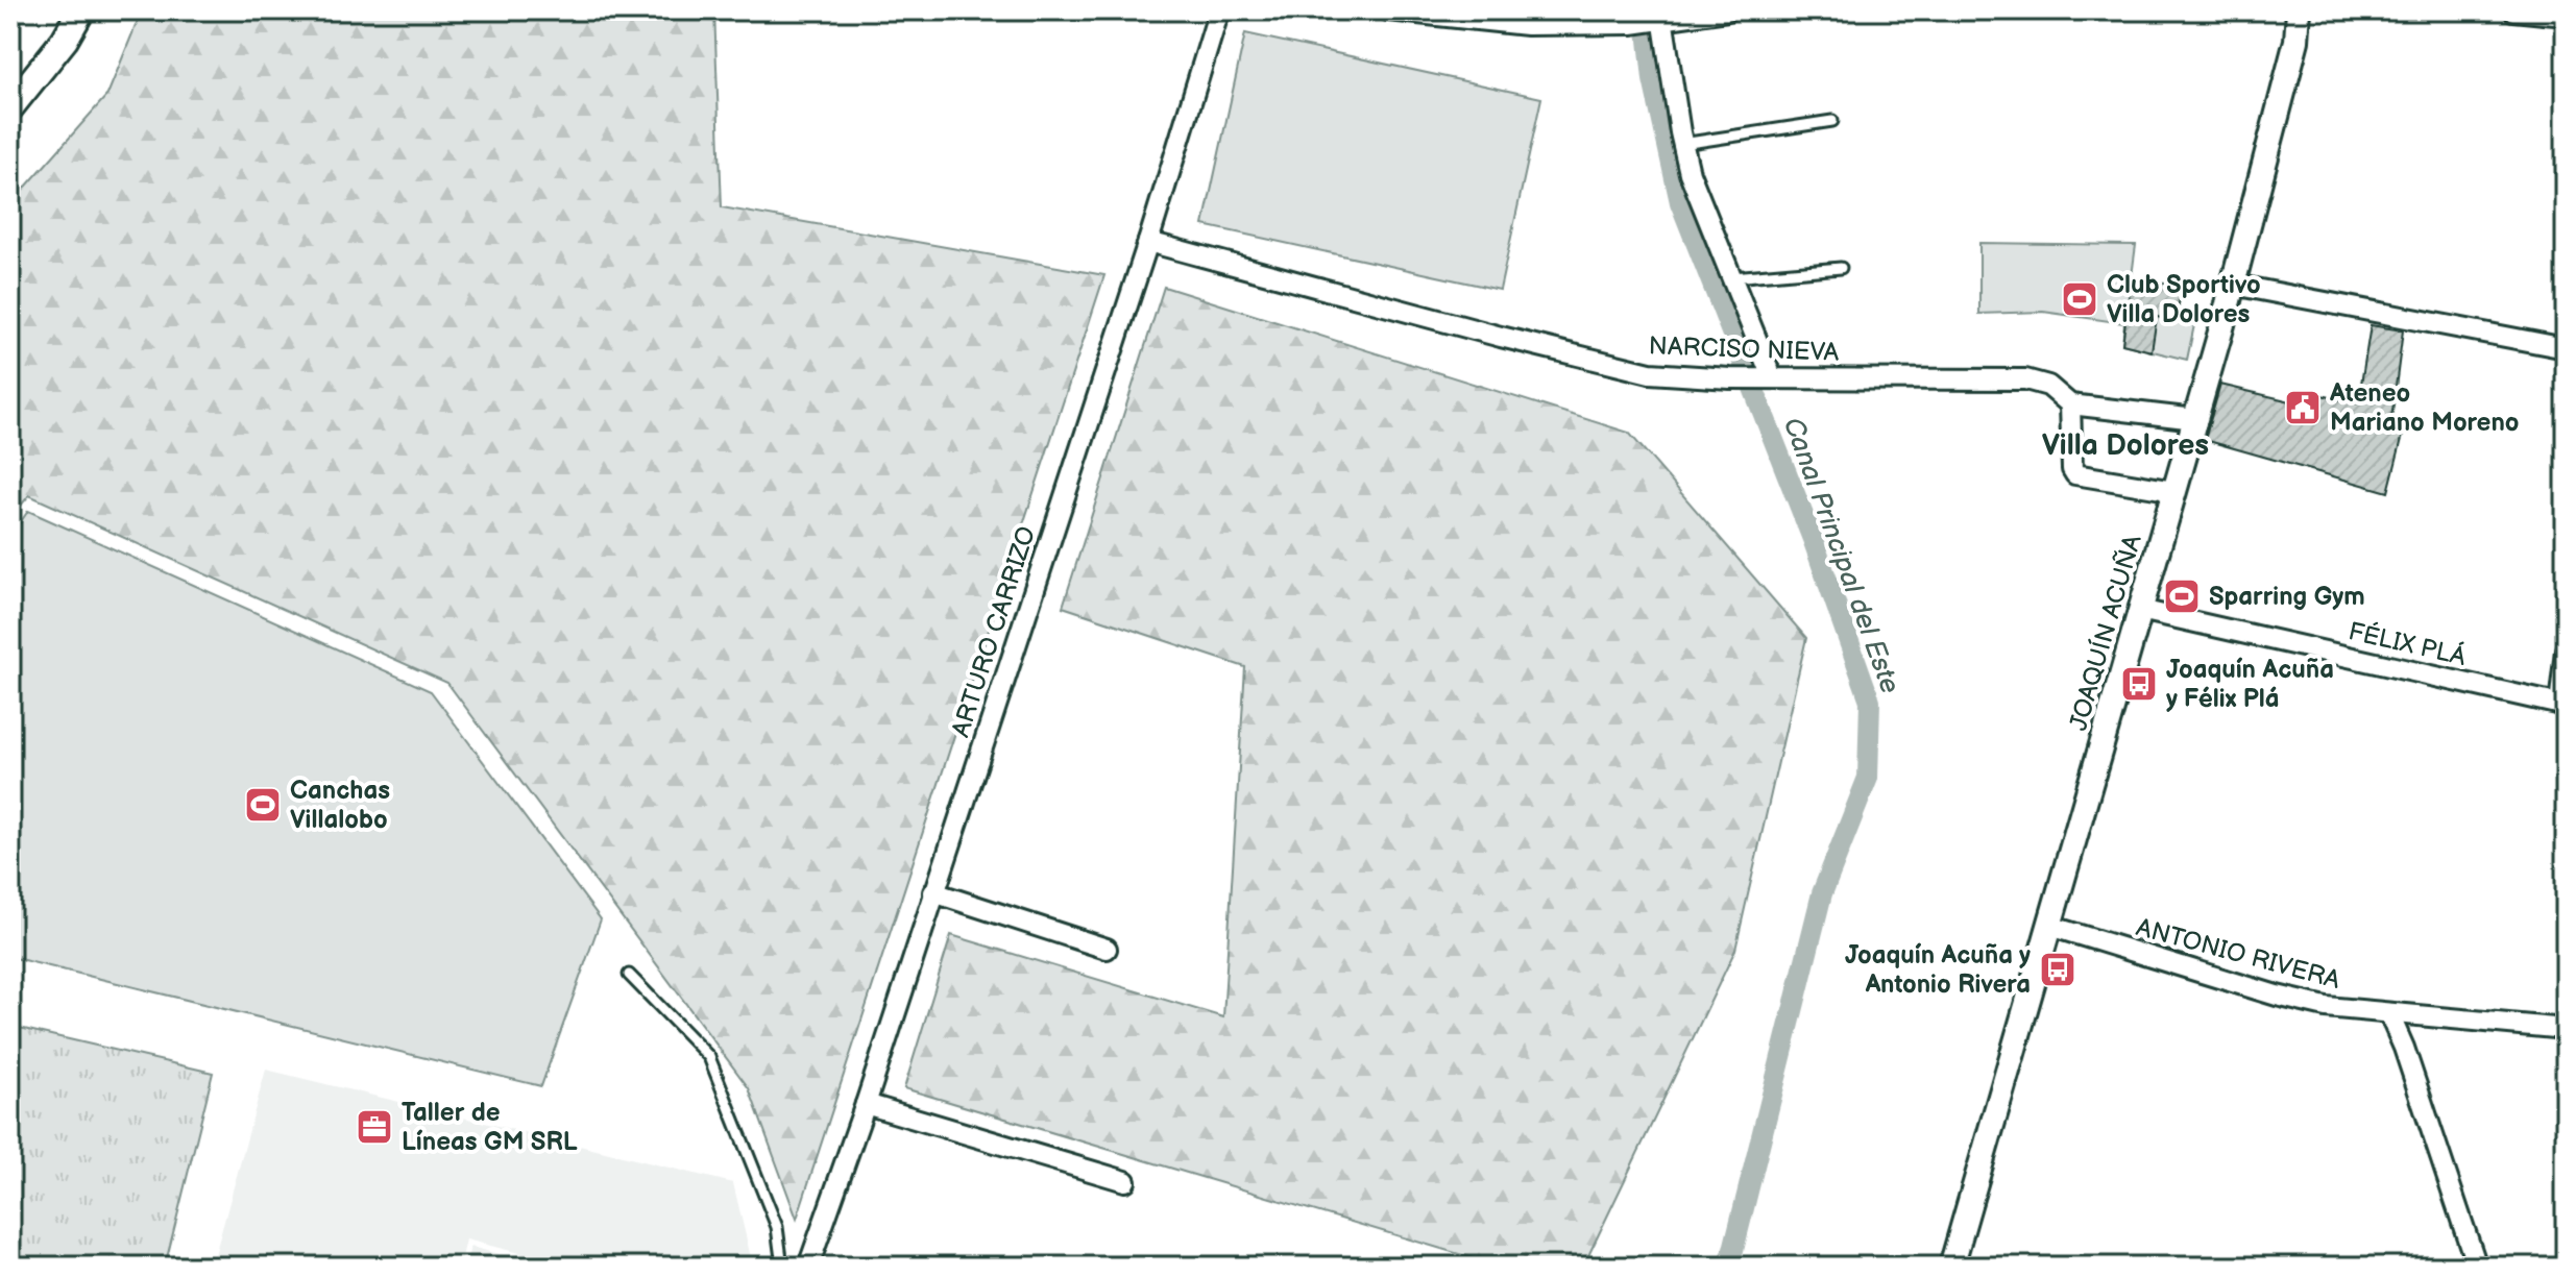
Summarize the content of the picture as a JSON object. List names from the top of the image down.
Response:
{
  "streets": {
    "street": [
      "NARCISO NIEVA",
      "ARTURO CARRIZO",
      "JOAQUÍN ACUÑA",
      "FÉLIX PLÁ",
      "ANTONIO RIVERA"
    ]
  },
  "crossings": [
    ["NARCISO NIEVA", "ARTURO CARRIZO"],
    ["NARCISO NIEVA", "JOAQUÍN ACUÑA"],
    ["JOAQUÍN ACUÑA", "FÉLIX PLÁ"],
    ["JOAQUÍN ACUÑA", "ANTONIO RIVERA"]
  ],
  "districts": ["Villa Dolores"],
  "water": ["Canal Principal del Este"],
  "places": {
    "sports": ["Club Sportivo Villa Dolores", "Sparring Gym", "Canchas Villalobo"],
    "public building": ["Ateneo Mariano Moreno"],
    "bus stop": ["Joaquín Acuña y Félix Plá", "Joaquín Acuña y Antonio Rivera"],
    "office": ["Taller de Líneas GM SRL"]
  }
}
